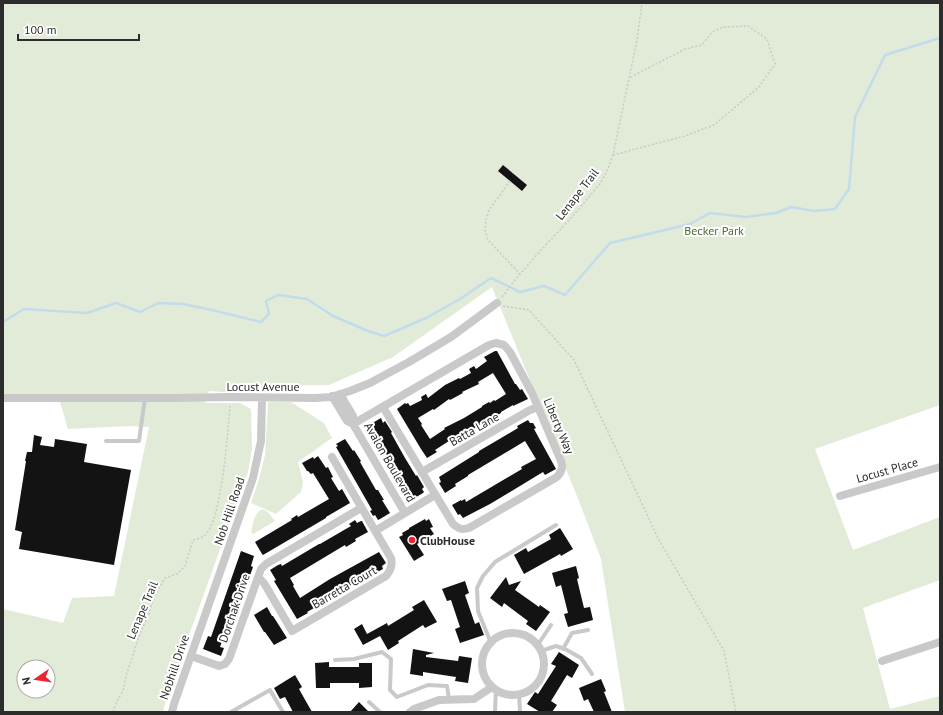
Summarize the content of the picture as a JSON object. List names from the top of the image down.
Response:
{
  "streets": {
    "street": [
      "Locust Avenue",
      "Liberty Way",
      "Batta Lane",
      "Avalon Boulevard",
      "Locust Place",
      "Nob Hill Road",
      "Barretta Court",
      "Dorchak Drive",
      "Nobhill Drive"
    ],
    "path": ["Lenape Trail"]
  },
  "crossings": [
    ["Lenape Trail", "Locust Avenue"],
    ["Locust Avenue", "Avalon Boulevard"],
    ["Locust Avenue", "Nob Hill Road"],
    ["Liberty Way", "Batta Lane"],
    ["Liberty Way", "Avalon Boulevard"],
    ["Avalon Boulevard", "Barretta Court"],
    ["Nob Hill Road", "Nobhill Drive"],
    ["Barretta Court", "Dorchak Drive"],
    ["Dorchak Drive", "Nobhill Drive"]
  ],
  "parks": ["Becker Park"],
  "places": ["ClubHouse"],
  "scale_bar": "100 m",
  "north": "left"
}
